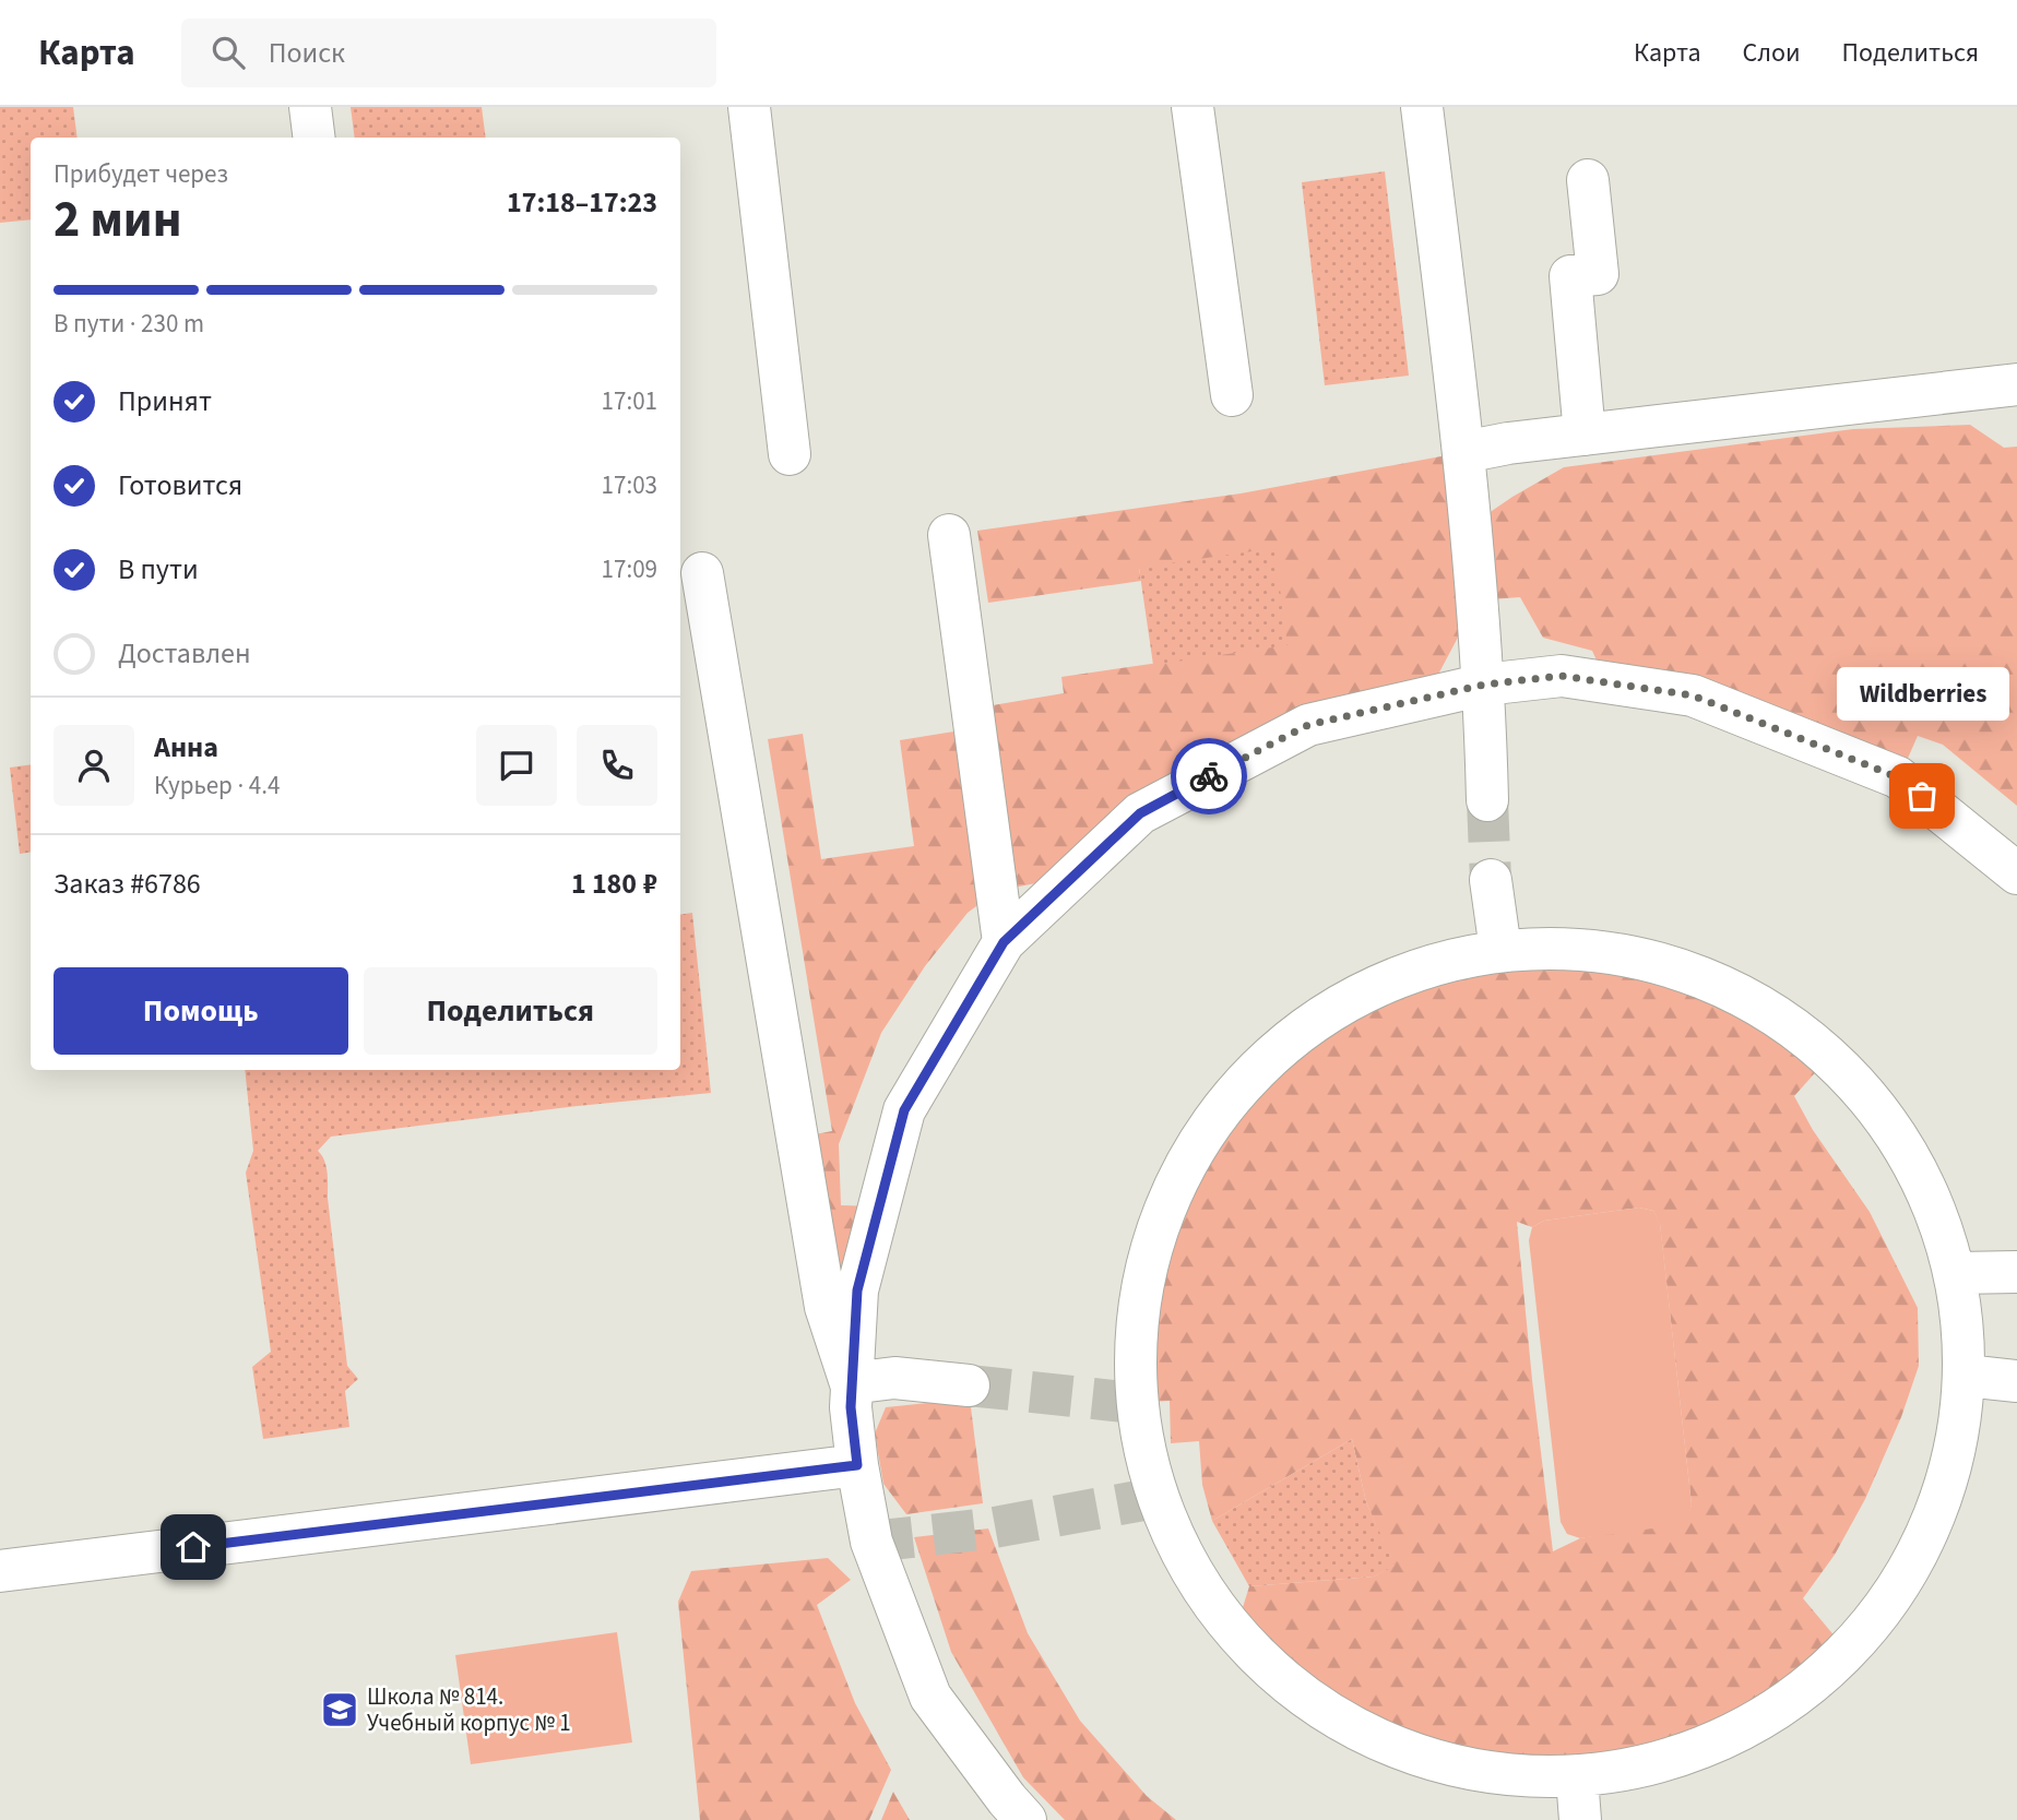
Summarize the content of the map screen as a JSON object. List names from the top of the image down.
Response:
{
  "places": {
    "other": ["Wildberries"],
    "school or university": ["Школа № 814. Учебный корпус № 1"]
  },
  "page": {
    "header": "Карта",
    "search": "Поиск",
    "nav": ["Карта", "Слои", "Поделиться"],
    "heading": ["2 мин", "Прибудет через", "17:18–17:23"],
    "panel": [
      "Анна",
      "Курьер · 4.4",
      "Заказ #6786",
      "1 180 ₽"
    ],
    "bar": "В пути · 230 m",
    "list": [
      ["Принят", "17:01"],
      ["Готовится", "17:03"],
      ["В пути", "17:09"],
      "Доставлен"
    ],
    "bubble": "Wildberries",
    "buttons": ["Помощь", "Поделиться"]
  }
}
